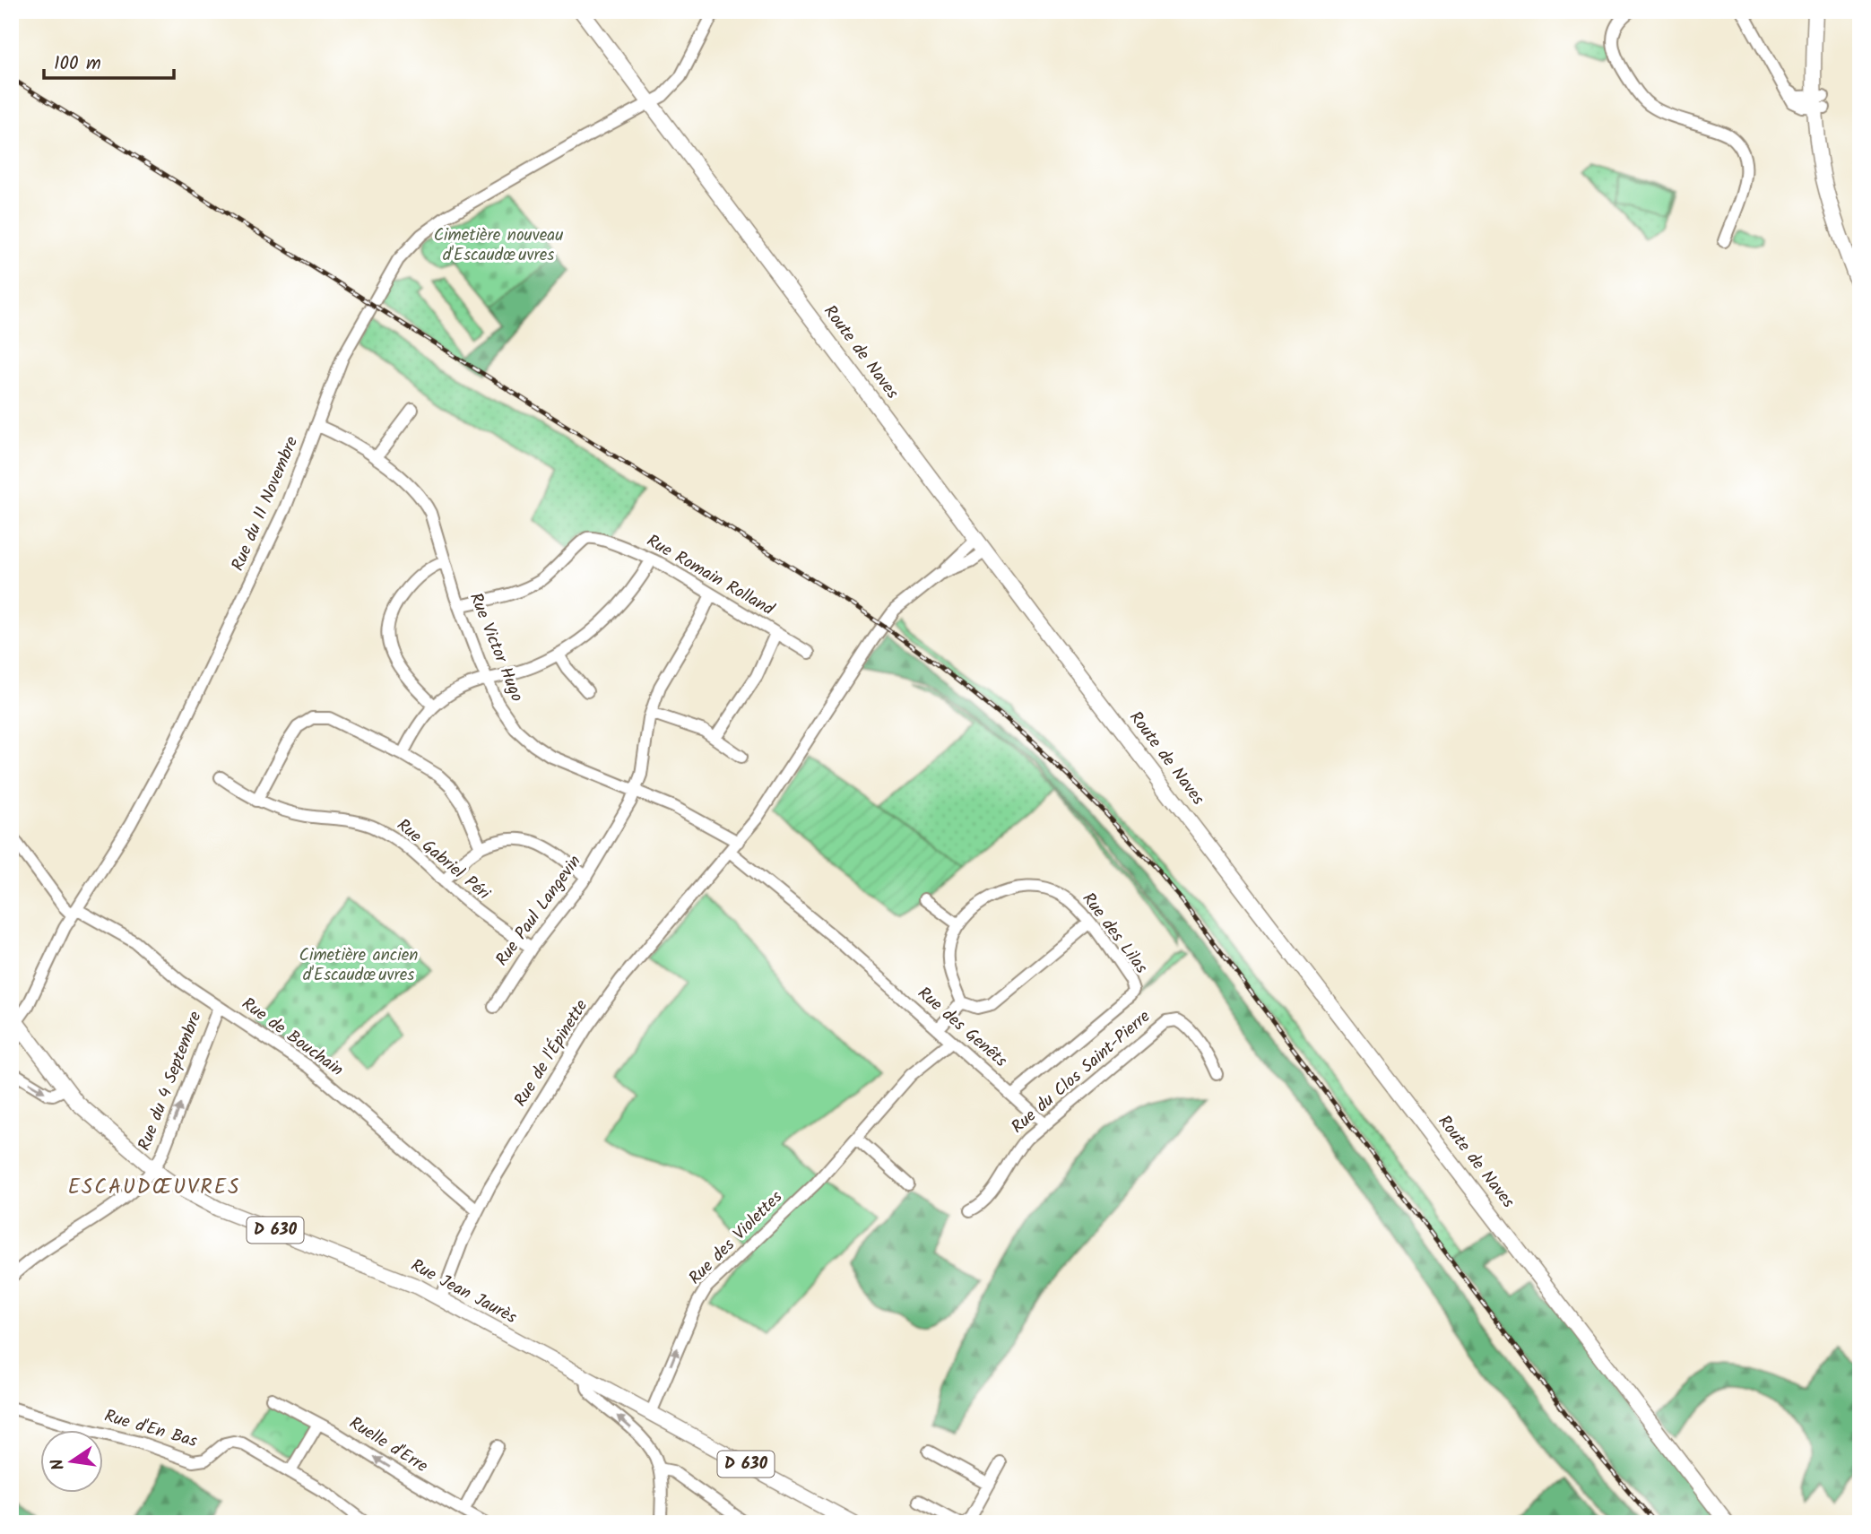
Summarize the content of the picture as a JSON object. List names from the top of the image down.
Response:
{
  "streets": {
    "main road": ["Route de Naves", "D 630", "Rue Jean Jaurès"],
    "street": [
      "Rue du 11 Novembre",
      "Rue Romain Rolland",
      "Rue Victor Hugo",
      "Rue Gabriel Péri",
      "Rue Paul Langevin",
      "Rue des Lilas",
      "Rue des Genêts",
      "Rue de Bouchain",
      "Rue de l'Épinette",
      "Rue du Clos Saint-Pierre",
      "Rue du 4 Septembre",
      "Rue des Violettes",
      "Rue d'En Bas",
      "Ruelle d'Erre"
    ]
  },
  "crossings": [
    ["Route de Naves", "Rue du 11 Novembre"],
    ["Route de Naves", "Rue de l'Épinette"],
    ["Rue du 11 Novembre", "Rue Victor Hugo"],
    ["Rue du 11 Novembre", "Rue de Bouchain"],
    ["Rue du 11 Novembre", "Rue Jean Jaurès"],
    ["Rue Romain Rolland", "Rue Victor Hugo"],
    ["Rue Romain Rolland", "Rue Paul Langevin"],
    ["Rue Victor Hugo", "Rue Paul Langevin"],
    ["Rue Victor Hugo", "Rue de l'Épinette"],
    ["Rue Gabriel Péri", "Rue Paul Langevin"],
    ["Rue des Lilas", "Rue des Genêts"],
    ["Rue des Genêts", "Rue de l'Épinette"],
    ["Rue des Genêts", "Rue du Clos Saint-Pierre"],
    ["Rue des Genêts", "Rue des Violettes"],
    ["Rue de Bouchain", "Rue de l'Épinette"],
    ["Rue de Bouchain", "Rue du 4 Septembre"],
    ["Rue de l'Épinette", "Rue Jean Jaurès"],
    ["Rue du 4 Septembre", "Rue Jean Jaurès"],
    ["Rue des Violettes", "Rue Jean Jaurès"]
  ],
  "one_way": ["Rue du 4 Septembre", "Rue des Violettes", "Ruelle d'Erre"],
  "districts": ["ESCAUDŒUVRES"],
  "parks": ["Cimetière nouveau d'Escaudœuvres", "Cimetière ancien d'Escaudœuvres"],
  "scale_bar": "100 m",
  "north": "left"
}
